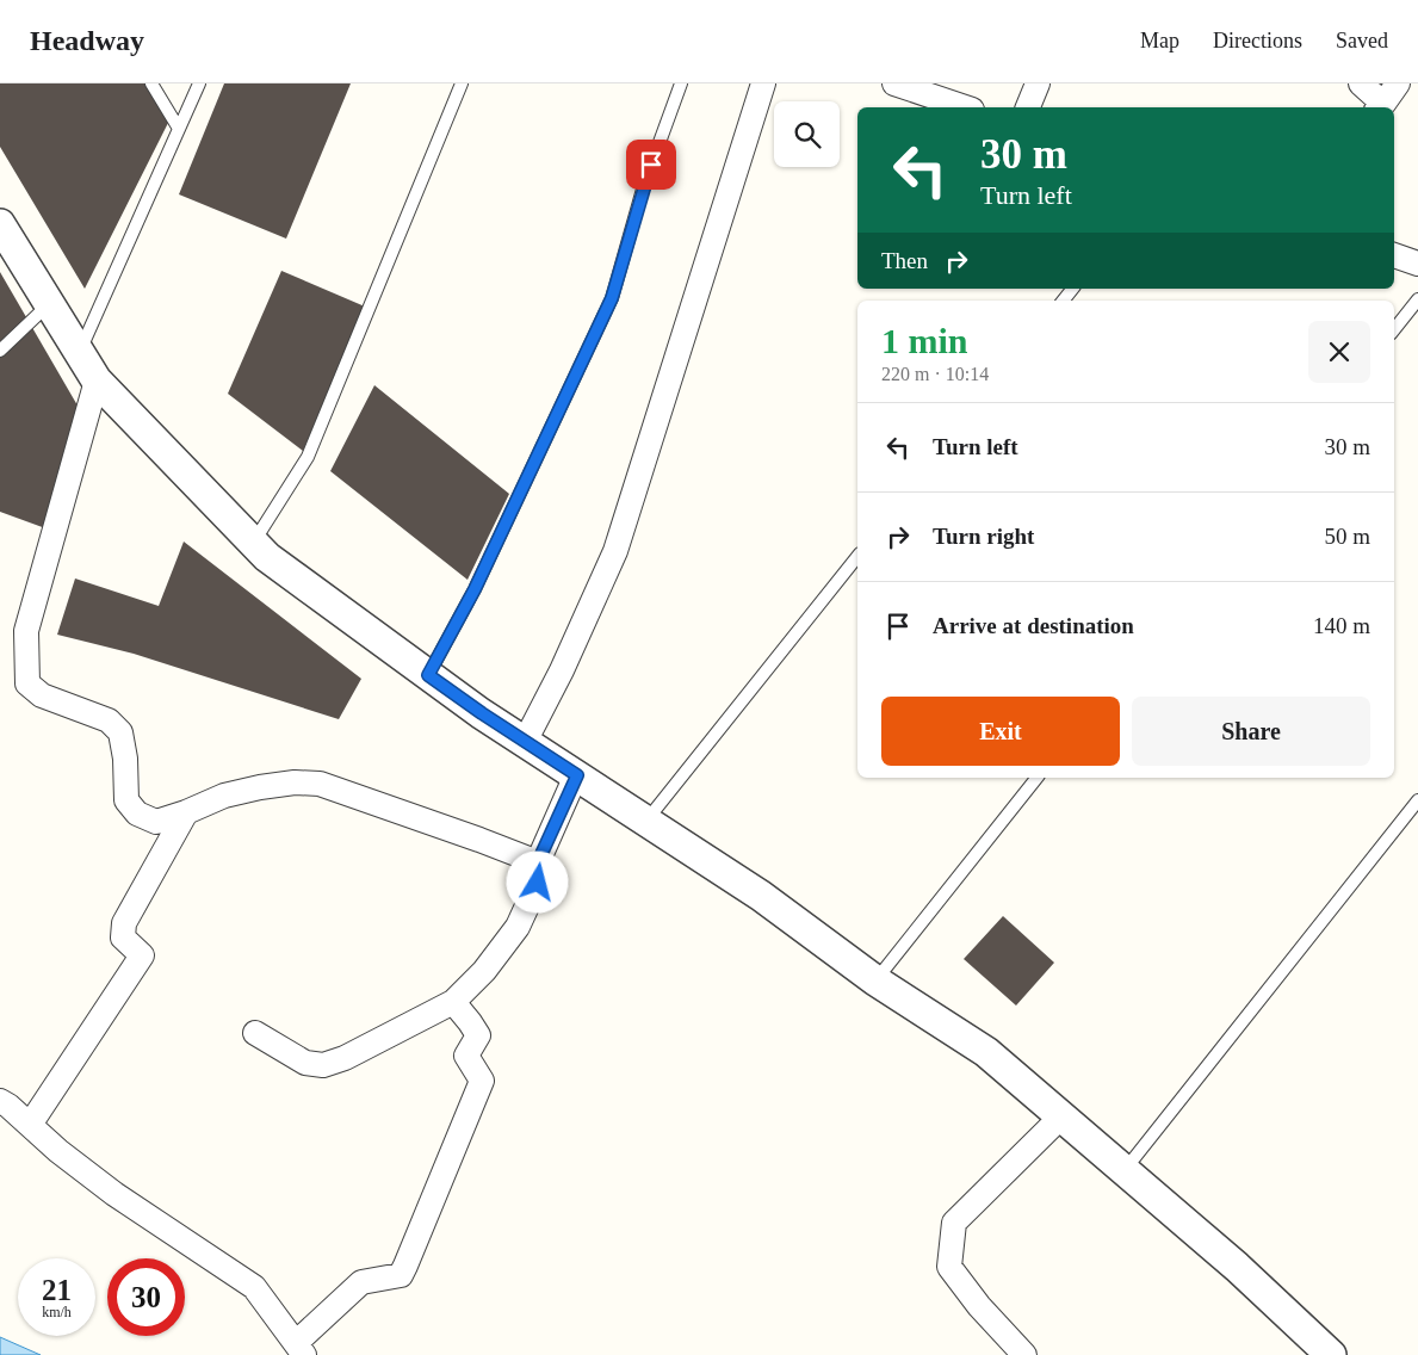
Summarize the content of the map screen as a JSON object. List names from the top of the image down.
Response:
{
  "page": {
    "header": "Headway",
    "nav": ["Map", "Directions", "Saved"],
    "turn": ["30 m", "Turn left"],
    "then": "Then",
    "heading": ["1 min", "220 m · 10:14"],
    "list": [
      {
        "name": "Turn left",
        "value": "30 m"
      },
      {
        "name": "Turn right",
        "value": "50 m"
      },
      {
        "name": "Arrive at destination",
        "value": "140 m"
      }
    ],
    "buttons": ["Exit", "Share"],
    "speed": "21 km/h",
    "limit": "30"
  }
}
